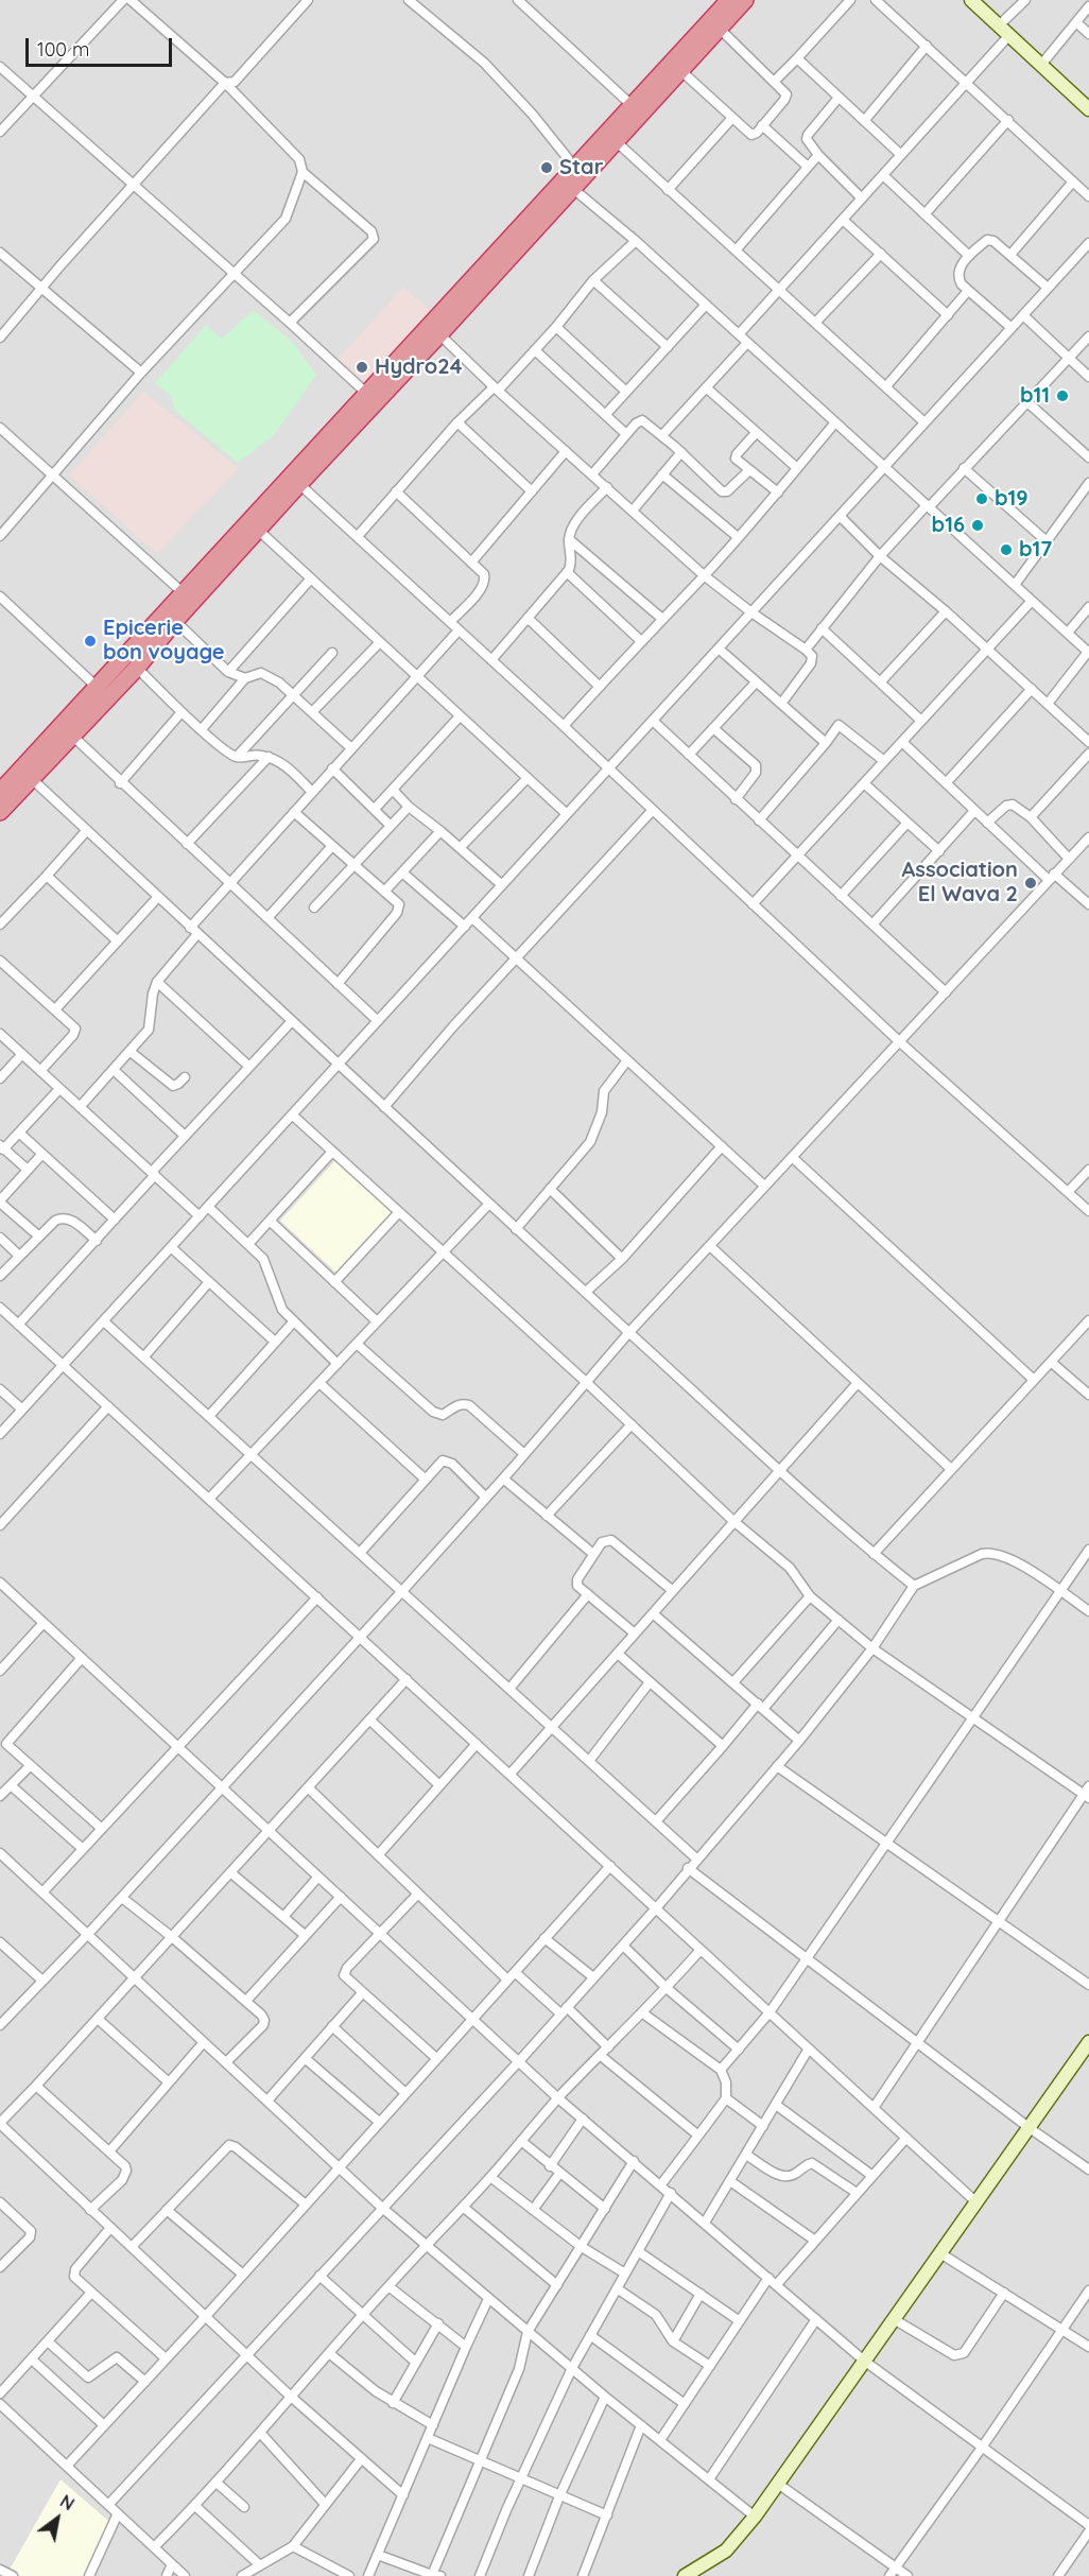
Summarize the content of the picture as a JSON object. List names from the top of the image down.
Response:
{
  "places": [
    "Star",
    "Hydro24",
    "b11",
    "b19",
    "b16",
    "b17",
    "Epicerie bon voyage",
    "Association El Wava 2"
  ],
  "scale_bar": "100 m",
  "north": "top right"
}
